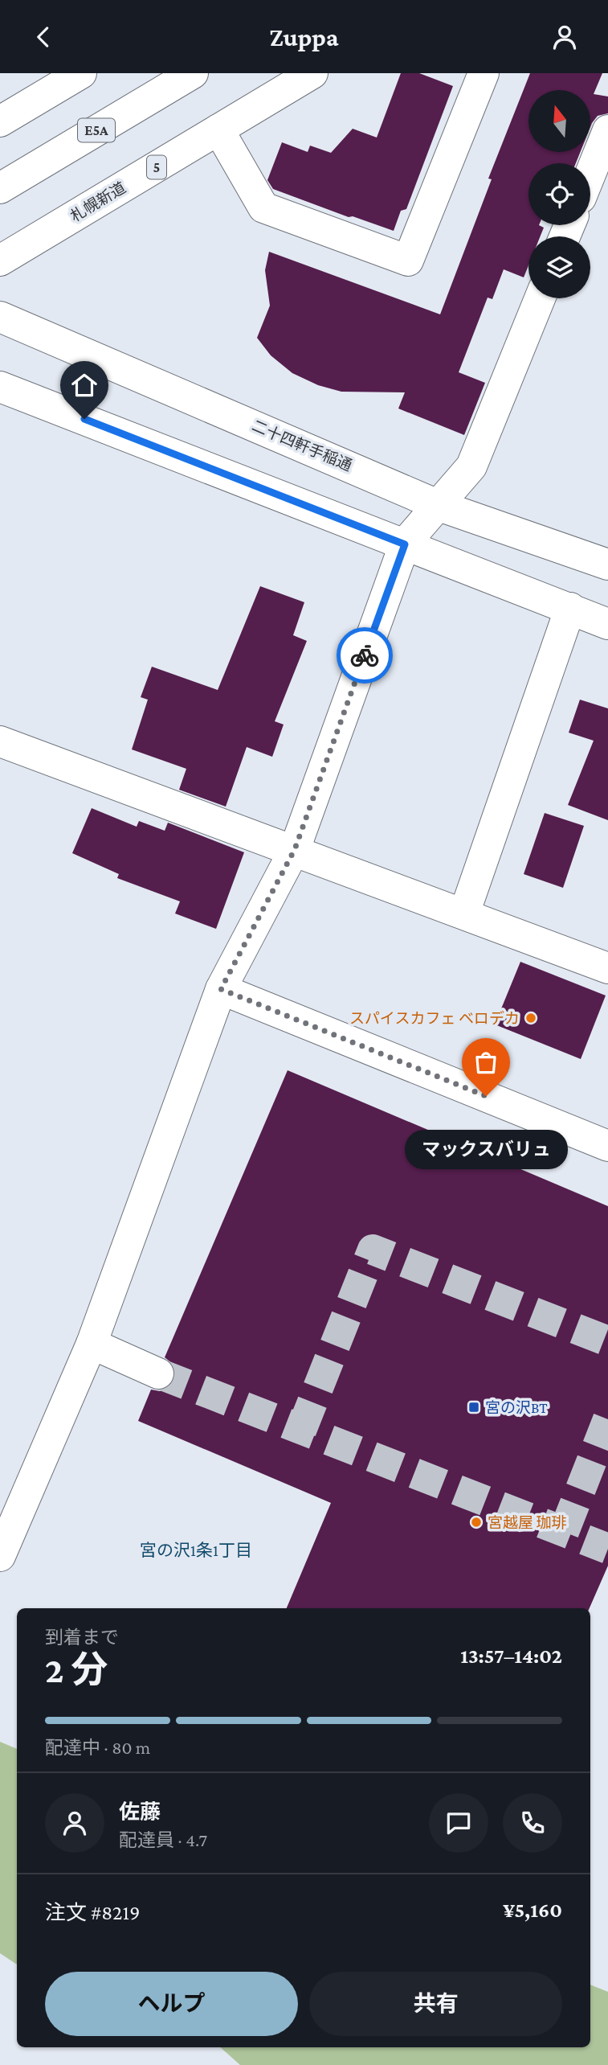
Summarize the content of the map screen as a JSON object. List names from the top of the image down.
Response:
{
  "streets": {
    "main road": [
      "E5A",
      "5",
      "札幌新道",
      "二十四軒手稲通"
    ]
  },
  "districts": ["宮の沢1条1丁目"],
  "places": {
    "other": ["スパイスカフェ ベロデカ", "マックスバリュ", "宮越屋 珈琲"],
    "transit": ["宮の沢BT"]
  },
  "north": "top",
  "page": {
    "header": "Zuppa",
    "bubble": "マックスバリュ",
    "heading": ["2 分", "到着まで", "13:57–14:02"],
    "panel": [
      "佐藤",
      "配達員 · 4.7",
      "注文 #8219",
      "¥5,160"
    ],
    "bar": "配達中 · 80 m",
    "buttons": ["ヘルプ", "共有"]
  }
}
